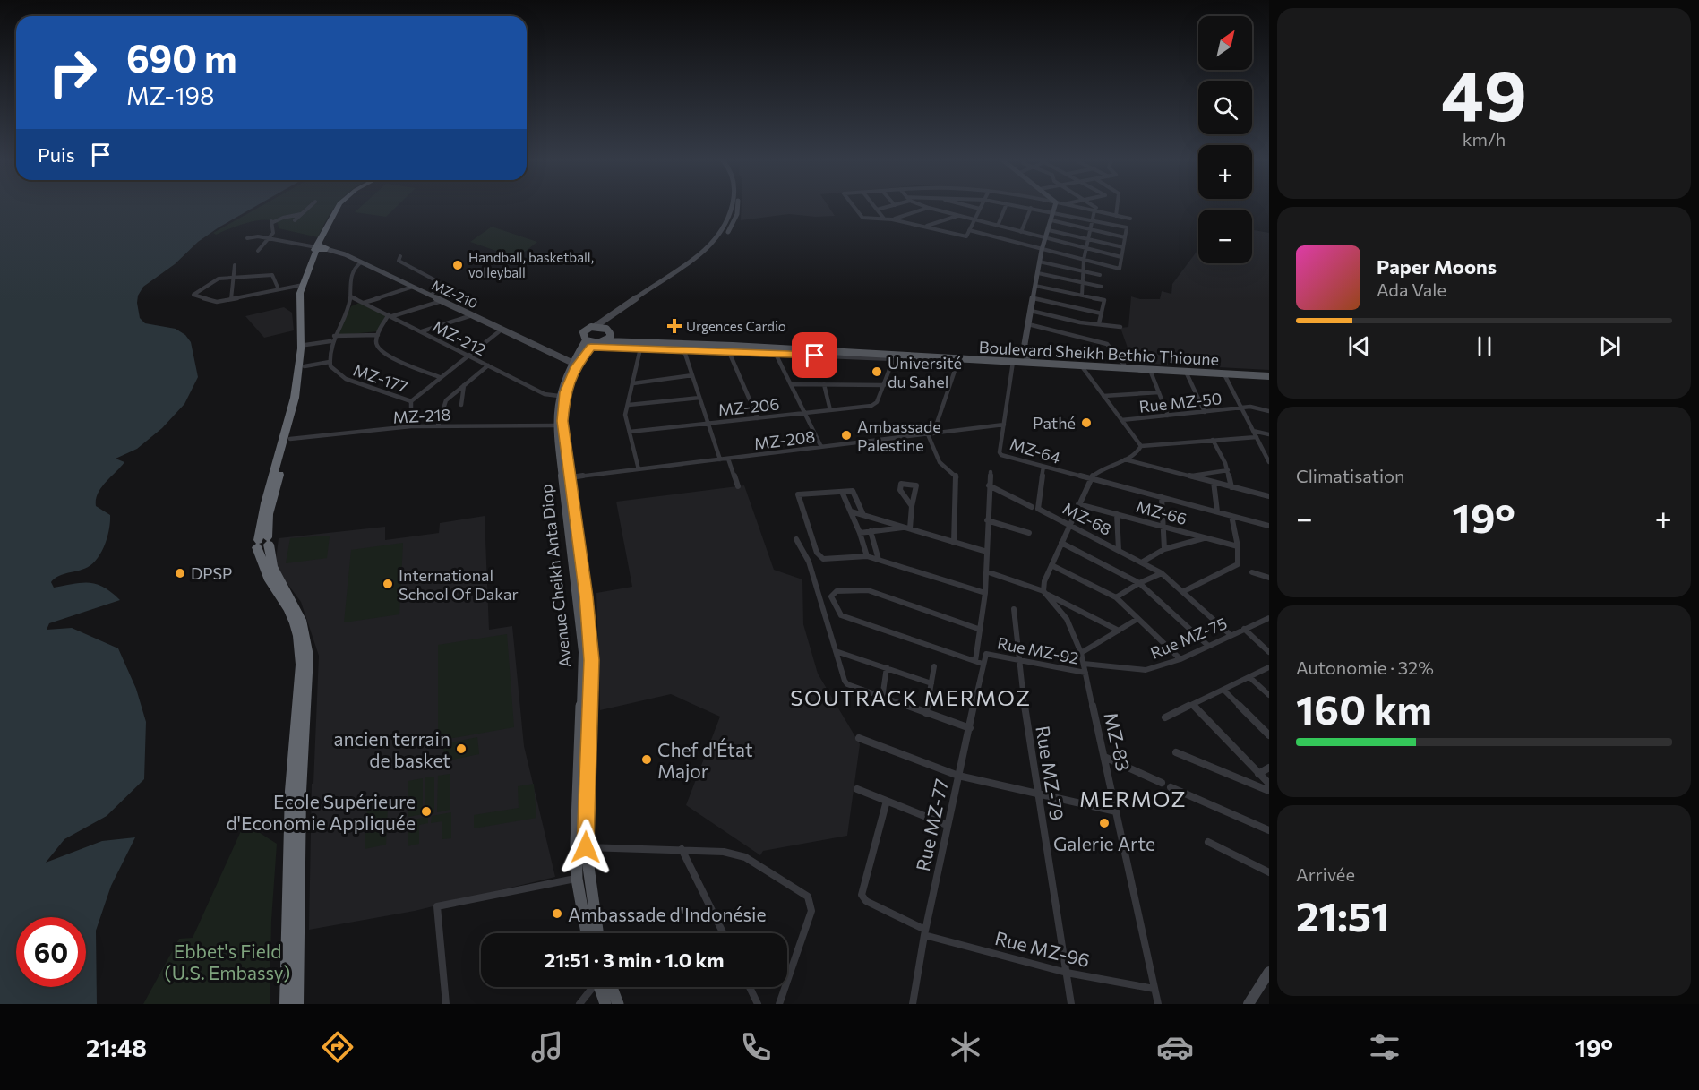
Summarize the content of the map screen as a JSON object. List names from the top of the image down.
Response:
{
  "streets": {
    "main road": ["Boulevard Sheikh Bethio Thioune", "Avenue Cheikh Anta Diop"],
    "street": [
      "MZ-210",
      "MZ-212",
      "MZ-177",
      "Rue MZ-50",
      "MZ-206",
      "MZ-218",
      "MZ-208",
      "MZ-64",
      "MZ-66",
      "MZ-68",
      "Rue MZ-75",
      "Rue MZ-92",
      "MZ-83",
      "Rue MZ-79",
      "Rue MZ-77",
      "Rue MZ-96"
    ]
  },
  "crossings": [
    ["MZ-210", "Avenue Cheikh Anta Diop"],
    ["MZ-212", "Avenue Cheikh Anta Diop"],
    ["Boulevard Sheikh Bethio Thioune", "MZ-64"],
    ["Boulevard Sheikh Bethio Thioune", "Avenue Cheikh Anta Diop"],
    ["MZ-218", "Avenue Cheikh Anta Diop"],
    ["MZ-208", "MZ-64"],
    ["MZ-208", "Avenue Cheikh Anta Diop"],
    ["MZ-64", "MZ-68"],
    ["MZ-68", "Rue MZ-75"],
    ["Rue MZ-75", "MZ-83"],
    ["Rue MZ-92", "MZ-83"],
    ["Rue MZ-92", "Rue MZ-79"],
    ["Rue MZ-92", "Rue MZ-77"],
    ["MZ-83", "Rue MZ-96"],
    ["Rue MZ-79", "Rue MZ-96"],
    ["Rue MZ-77", "Rue MZ-96"]
  ],
  "districts": ["SOUTRACK MERMOZ", "MERMOZ"],
  "parks": ["Ebbet's Field (U.S. Embassy)"],
  "places": {
    "other": [
      "Handball, basketball, volleyball",
      "Université du Sahel",
      "Pathé",
      "Ambassade Palestine",
      "DPSP",
      "International School Of Dakar",
      "ancien terrain de basket",
      "Chef d'État Major",
      "Ecole Supérieure d'Economie Appliquée",
      "Galerie Arte",
      "Ambassade d'Indonésie"
    ],
    "health": ["Urgences Cardio"]
  },
  "north": "top right",
  "page": {
    "tile": [
      ["49", "km/h"],
      "Climatisation",
      ["Autonomie · 32%", "160 km"],
      ["Arrivée", "21:51"]
    ],
    "map_buttons": ["+", "−"],
    "turn": ["690 m", "MZ-198"],
    "then": "Puis",
    "song": ["Paper Moons", "Ada Vale"],
    "heat": ["−", "19°", "+"],
    "limit": "60",
    "trip": "21:51 · 3 min · 1.0 km",
    "tabs": ["21:48", "19°"]
  }
}
